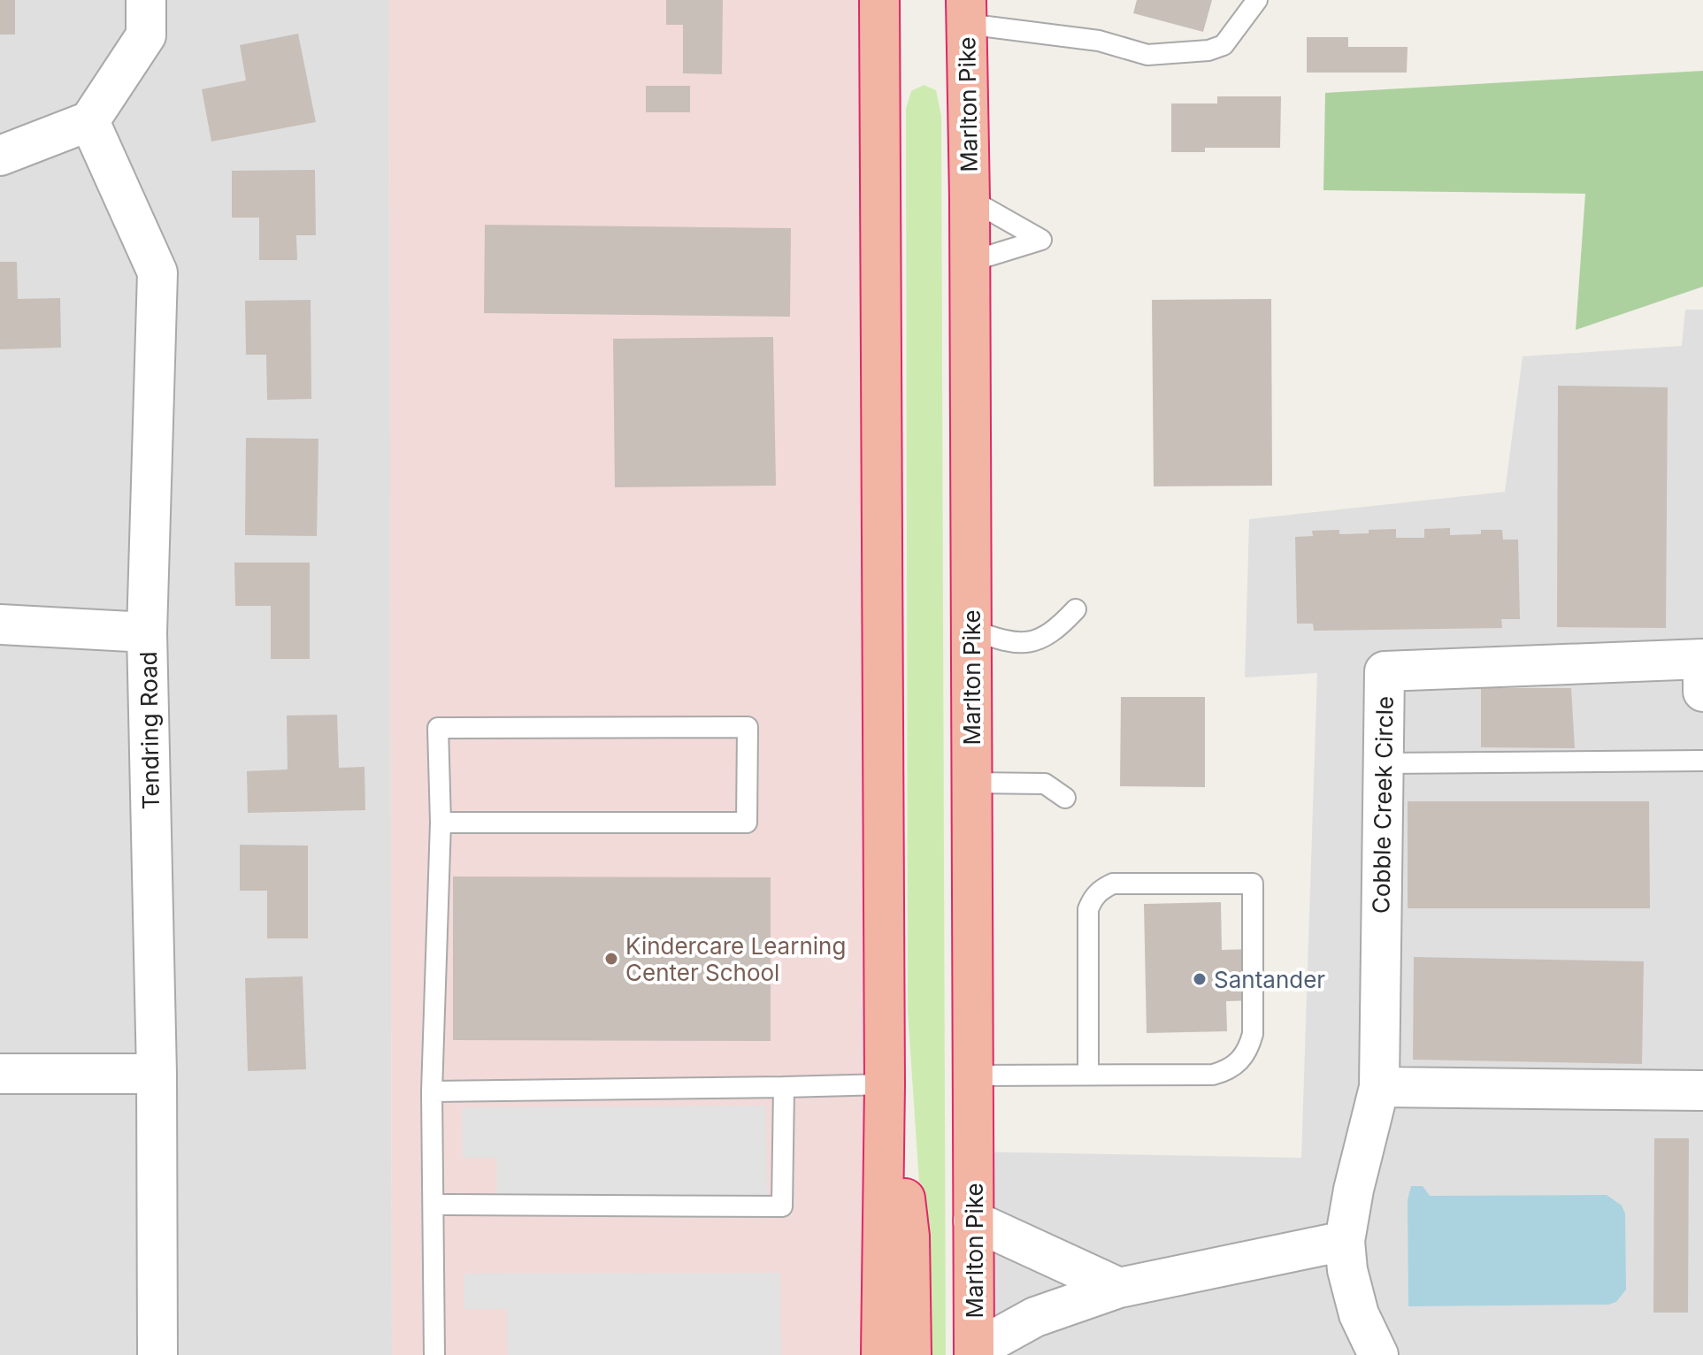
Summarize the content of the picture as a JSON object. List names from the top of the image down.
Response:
{
  "streets": {
    "highway": ["Marlton Pike"],
    "street": ["Tendring Road", "Cobble Creek Circle"]
  },
  "places": ["Kindercare Learning Center School", "Santander"]
}
